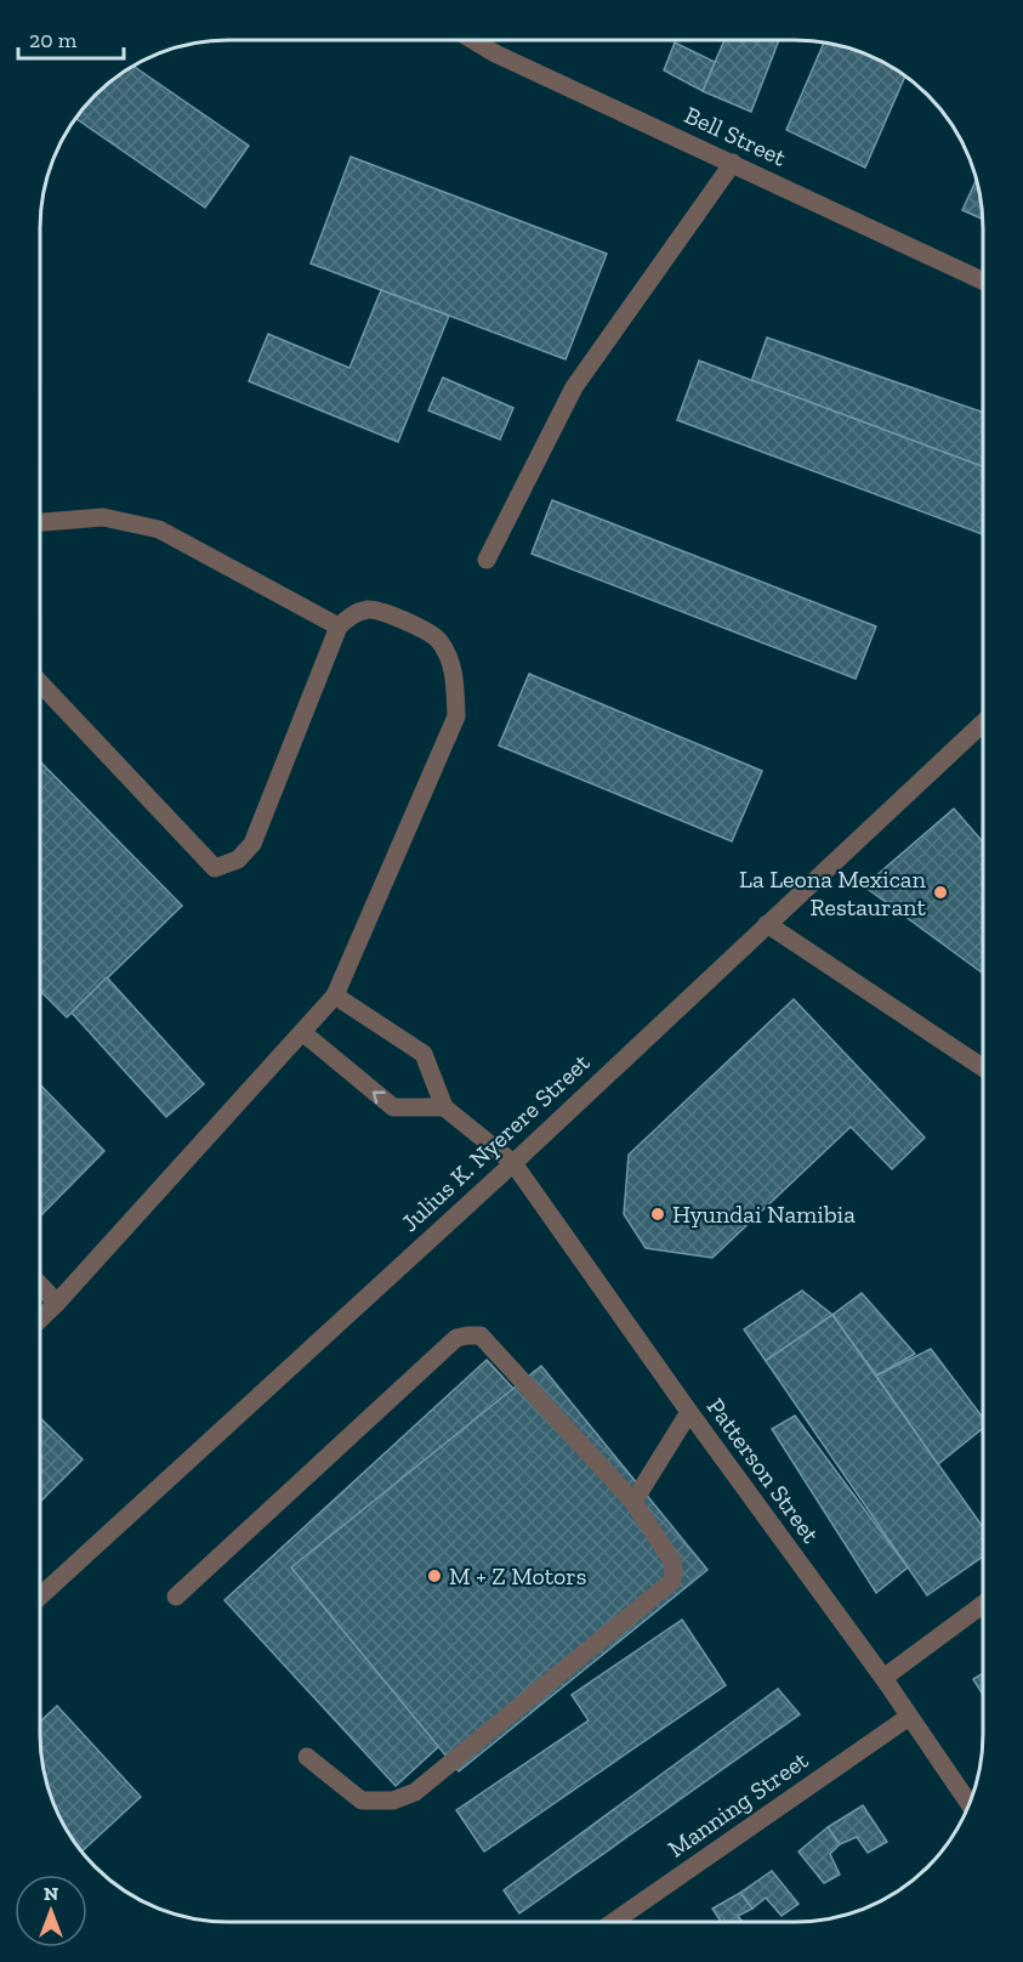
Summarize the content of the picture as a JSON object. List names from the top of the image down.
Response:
{
  "streets": {
    "street": [
      "Bell Street",
      "Julius K. Nyerere Street",
      "Patterson Street",
      "Manning Street"
    ]
  },
  "crossings": [
    ["Julius K. Nyerere Street", "Patterson Street"],
    ["Patterson Street", "Manning Street"]
  ],
  "places": ["La Leona Mexican Restaurant", "Hyundai Namibia", "M + Z Motors"],
  "scale_bar": "20 m",
  "north": "top"
}
